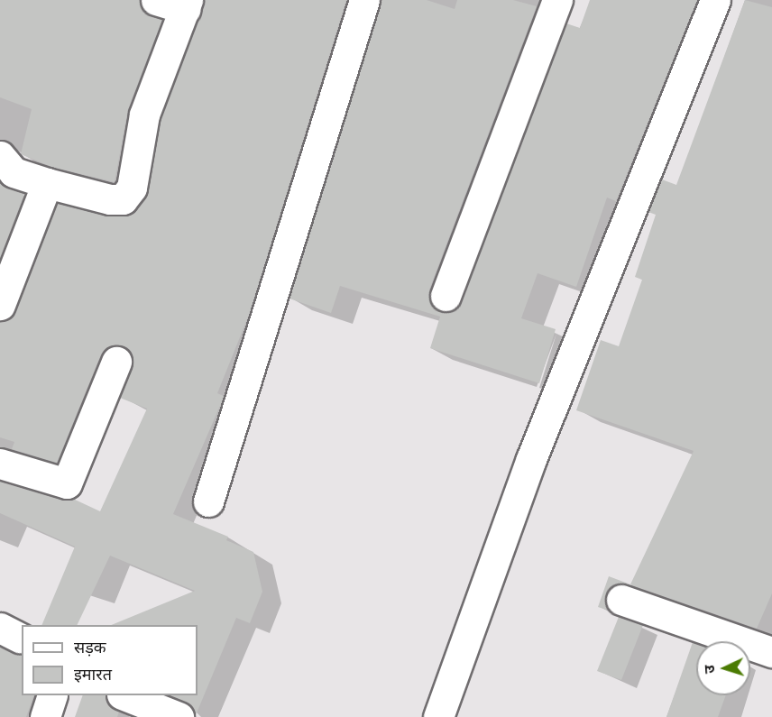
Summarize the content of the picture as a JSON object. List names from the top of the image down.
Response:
{
  "legend": ["सड़क", "इमारत"],
  "north": "left"
}
